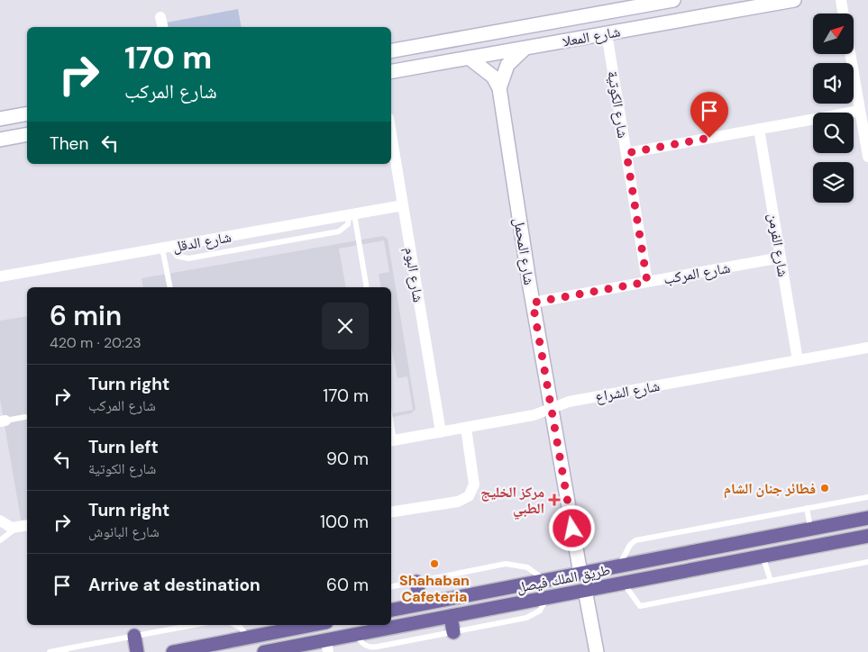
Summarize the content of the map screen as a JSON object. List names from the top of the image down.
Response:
{
  "streets": {
    "main road": ["طريق الملك فيصل"],
    "street": [
      "شارع المعلا",
      "شارع الكوتية",
      "شارع الدقل",
      "شارع الفرمن",
      "شارع المحمل",
      "شارع المركب",
      "شارع البوم",
      "شارع الشراع"
    ]
  },
  "crossings": [
    ["شارع المعلا", "شارع الكوتية"],
    ["شارع المعلا", "شارع المحمل"],
    ["شارع الكوتية", "شارع المركب"],
    ["شارع الدقل", "شارع البوم"],
    ["شارع الفرمن", "شارع المركب"],
    ["شارع الفرمن", "شارع الشراع"],
    ["شارع المحمل", "شارع المركب"],
    ["شارع المحمل", "شارع الشراع"],
    ["شارع المحمل", "طريق الملك فيصل"],
    ["شارع البوم", "شارع الشراع"]
  ],
  "places": {
    "other": ["فطائر جنان الشام", "Shahaban Cafeteria"],
    "health": ["مركز الخليج الطبي"]
  },
  "north": "top right",
  "page": {
    "turn": ["170 m", "شارع المركب"],
    "then": "Then",
    "heading": ["6 min", "420 m · 20:23"],
    "list": [
      {
        "name": "Turn right",
        "note": "شارع المركب",
        "value": "170 m"
      },
      {
        "name": "Turn left",
        "note": "شارع الكوتية",
        "value": "90 m"
      },
      {
        "name": "Turn right",
        "note": "شارع البانوش",
        "value": "100 m"
      },
      {
        "name": "Arrive at destination",
        "value": "60 m"
      }
    ]
  }
}
